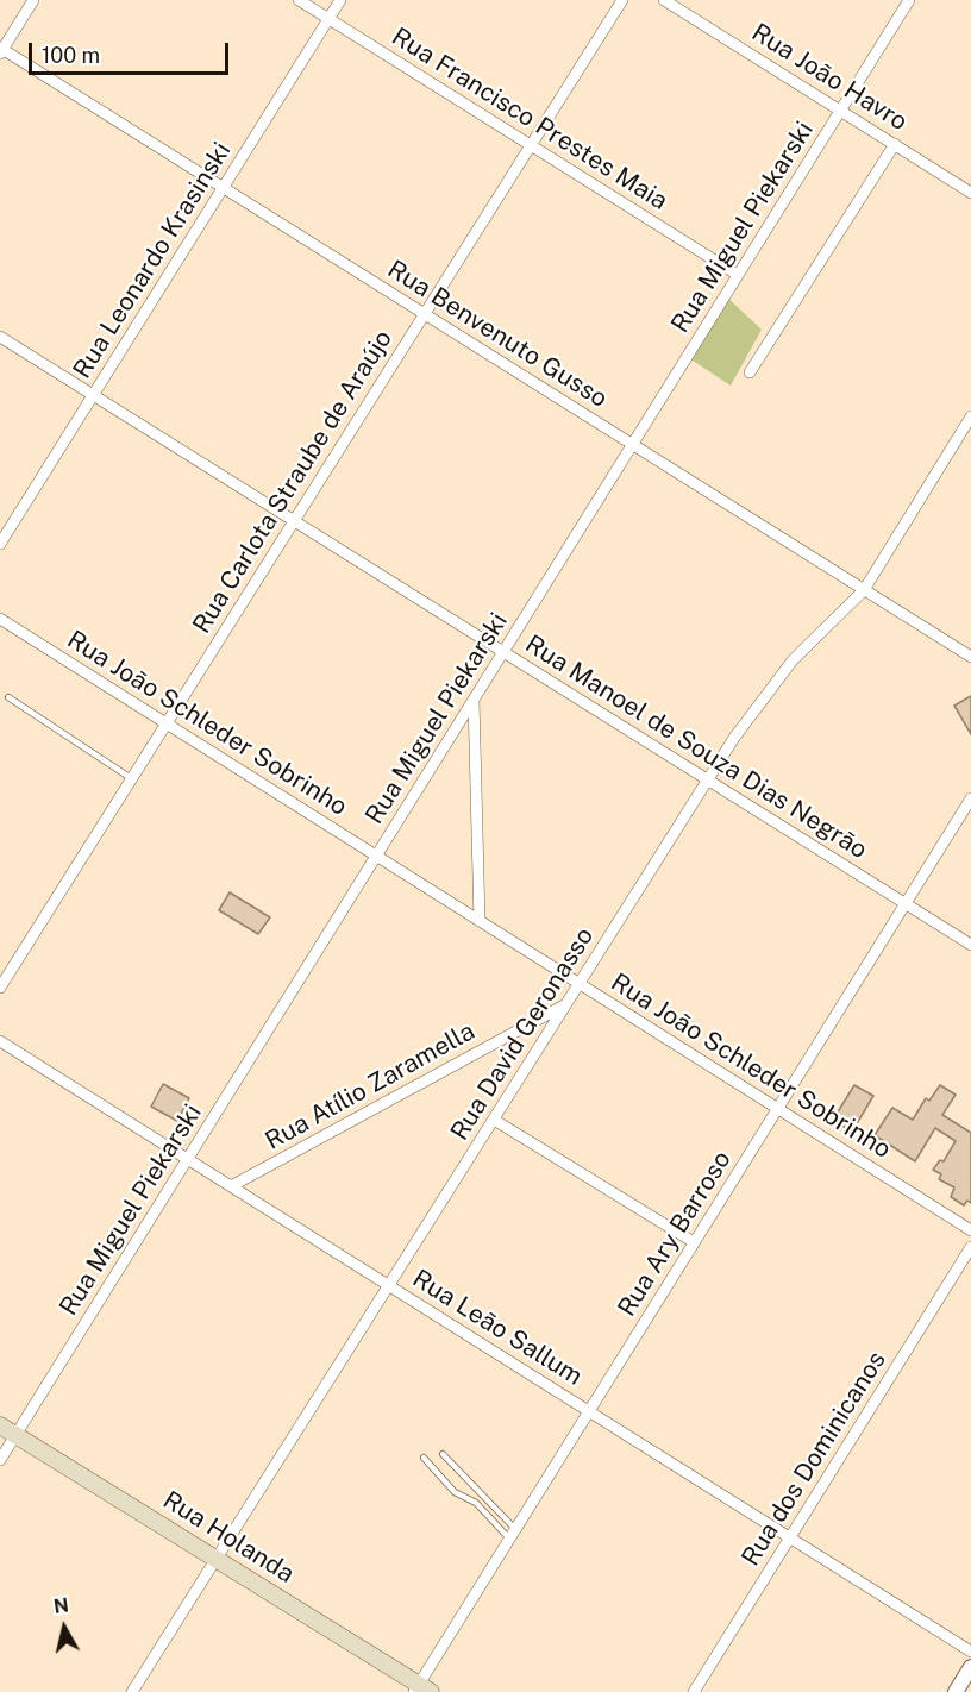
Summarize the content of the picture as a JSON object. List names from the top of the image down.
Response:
{
  "streets": {
    "main road": ["Rua Holanda"],
    "street": [
      "Rua João Havro",
      "Rua Francisco Prestes Maia",
      "Rua Miguel Piekarski",
      "Rua Leonardo Krasinski",
      "Rua Benvenuto Gusso",
      "Rua Carlota Straube de Araújo",
      "Rua João Schleder Sobrinho",
      "Rua Manoel de Souza Dias Negrão",
      "Rua David Geronasso",
      "Rua Atílio Zaramella",
      "Rua Ary Barroso",
      "Rua Leão Sallum",
      "Rua dos Dominicanos"
    ]
  },
  "crossings": [
    ["Rua João Havro", "Rua Miguel Piekarski"],
    ["Rua Francisco Prestes Maia", "Rua Miguel Piekarski"],
    ["Rua Francisco Prestes Maia", "Rua Leonardo Krasinski"],
    ["Rua Francisco Prestes Maia", "Rua Carlota Straube de Araújo"],
    ["Rua Miguel Piekarski", "Rua Benvenuto Gusso"],
    ["Rua Miguel Piekarski", "Rua João Schleder Sobrinho"],
    ["Rua Miguel Piekarski", "Rua Manoel de Souza Dias Negrão"],
    ["Rua Miguel Piekarski", "Rua Leão Sallum"],
    ["Rua Miguel Piekarski", "Rua Holanda"],
    ["Rua Leonardo Krasinski", "Rua Benvenuto Gusso"],
    ["Rua Leonardo Krasinski", "Rua Manoel de Souza Dias Negrão"],
    ["Rua Benvenuto Gusso", "Rua Carlota Straube de Araújo"],
    ["Rua Benvenuto Gusso", "Rua David Geronasso"],
    ["Rua Carlota Straube de Araújo", "Rua João Schleder Sobrinho"],
    ["Rua Carlota Straube de Araújo", "Rua Manoel de Souza Dias Negrão"],
    ["Rua João Schleder Sobrinho", "Rua David Geronasso"],
    ["Rua João Schleder Sobrinho", "Rua Ary Barroso"],
    ["Rua Manoel de Souza Dias Negrão", "Rua David Geronasso"],
    ["Rua Manoel de Souza Dias Negrão", "Rua Ary Barroso"],
    ["Rua David Geronasso", "Rua Atílio Zaramella"],
    ["Rua David Geronasso", "Rua Leão Sallum"],
    ["Rua David Geronasso", "Rua Holanda"],
    ["Rua Atílio Zaramella", "Rua Leão Sallum"],
    ["Rua Ary Barroso", "Rua Leão Sallum"],
    ["Rua Ary Barroso", "Rua Holanda"],
    ["Rua Leão Sallum", "Rua dos Dominicanos"]
  ],
  "scale_bar": "100 m",
  "north": "top"
}
